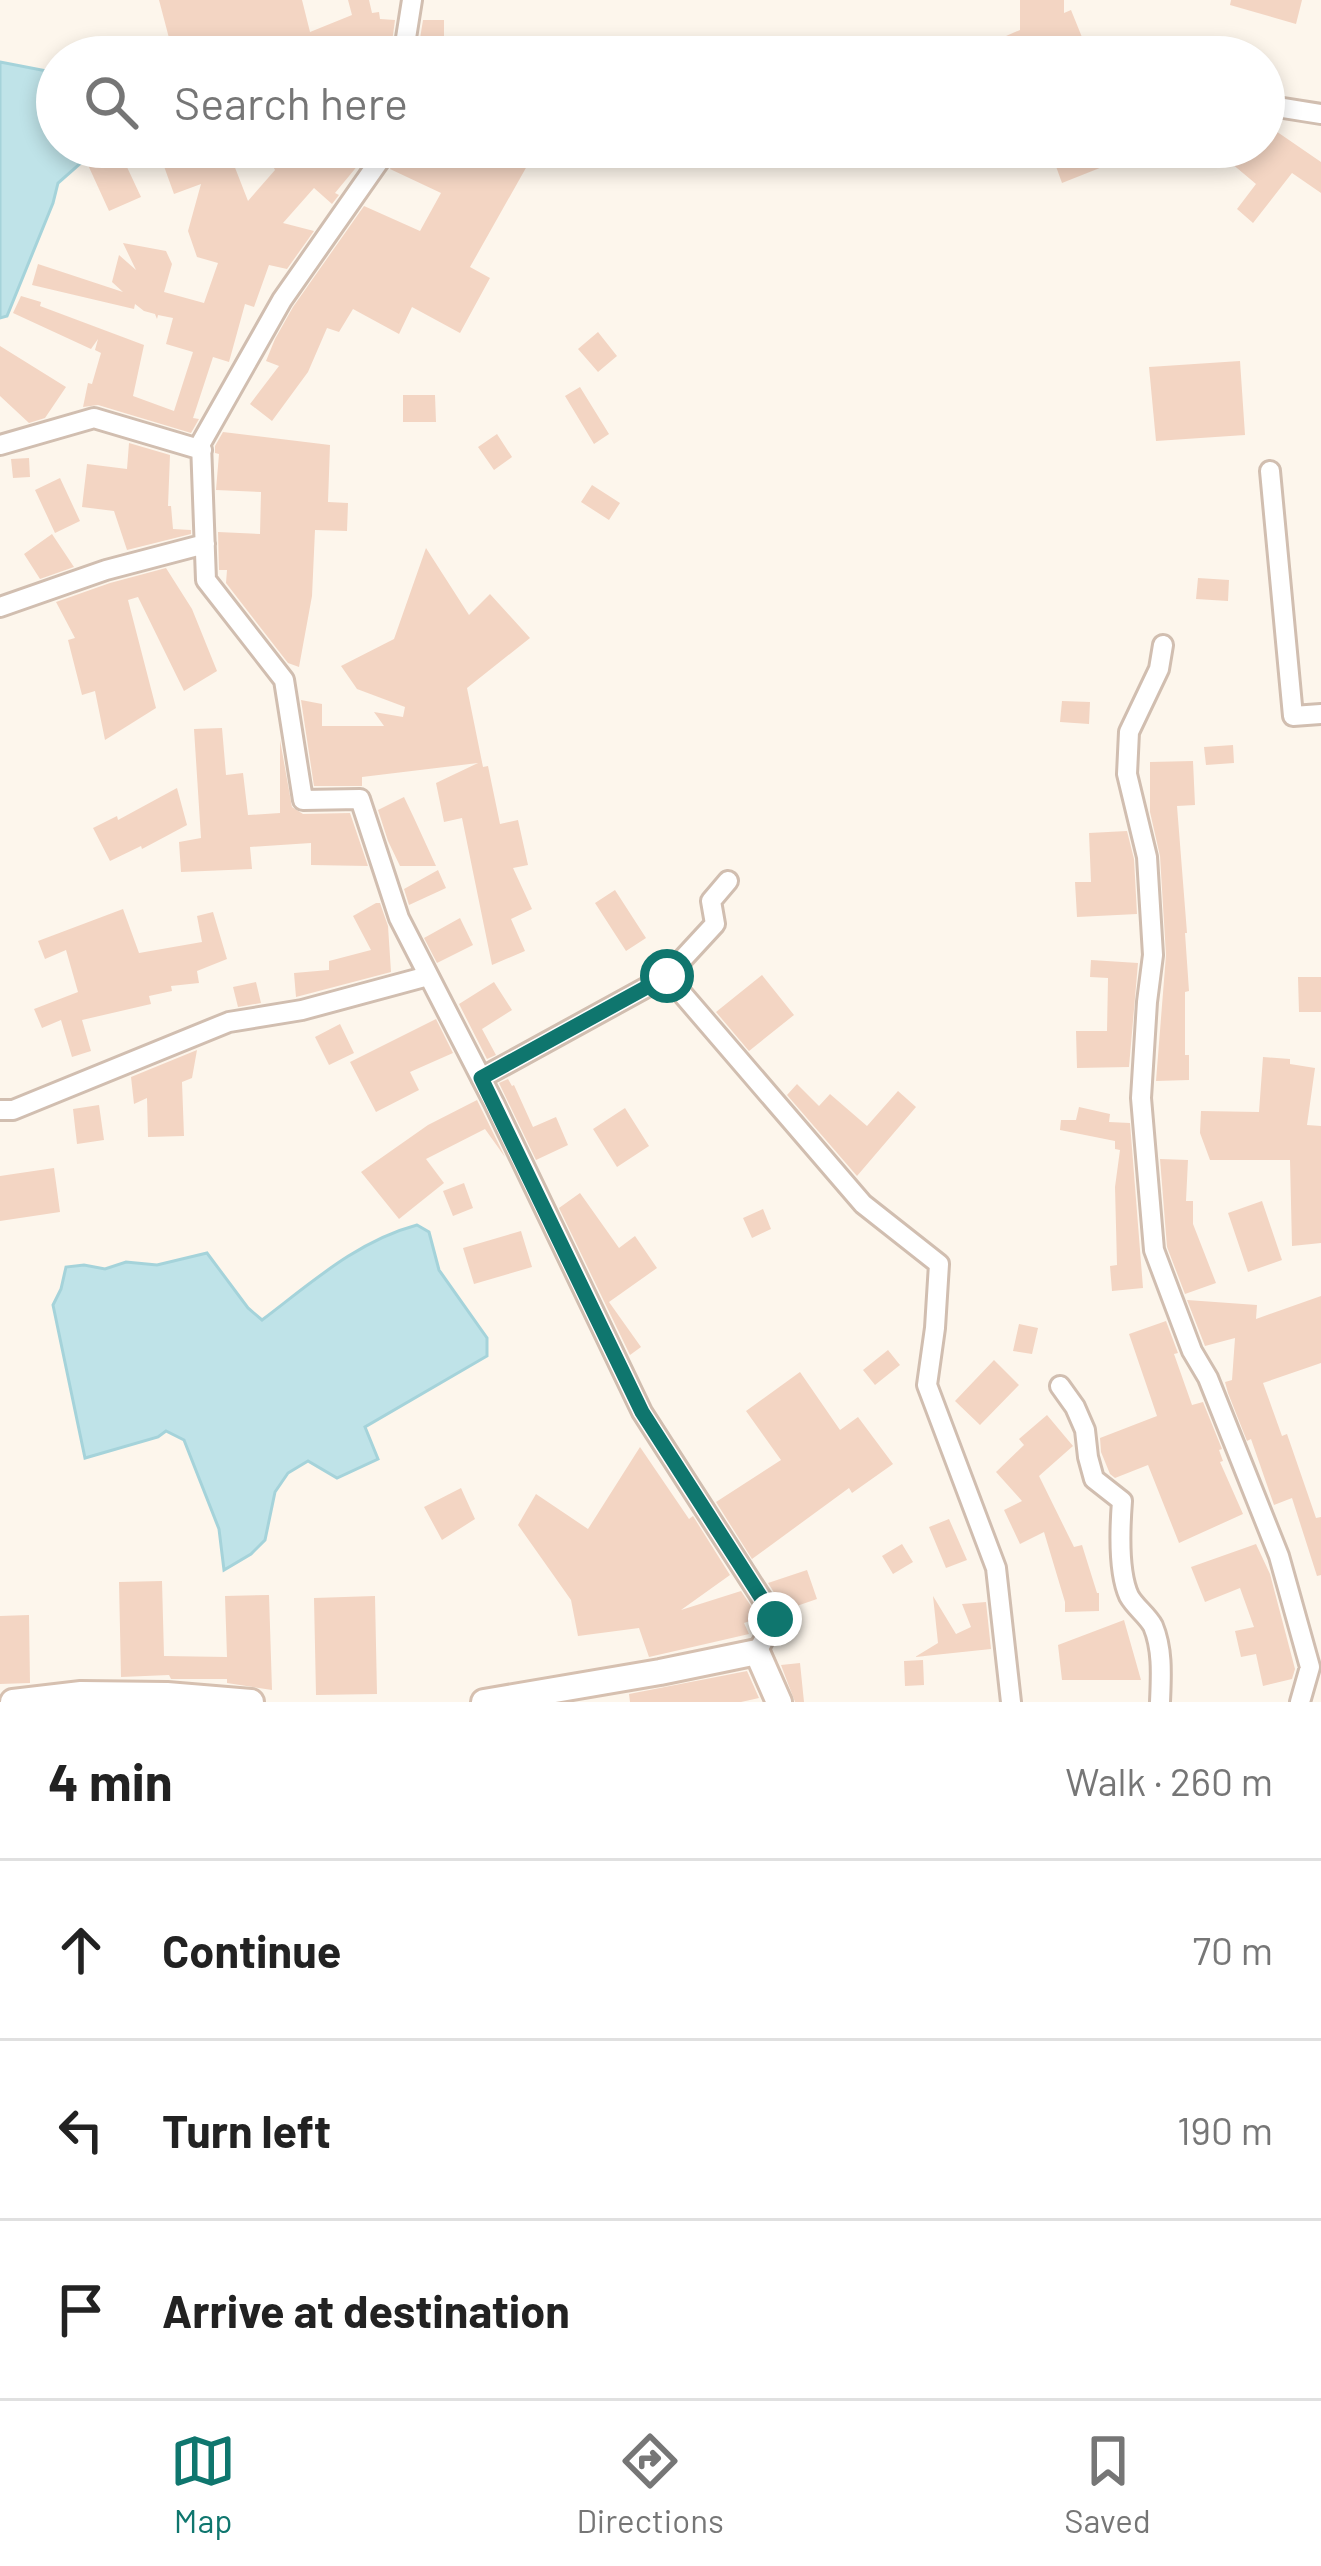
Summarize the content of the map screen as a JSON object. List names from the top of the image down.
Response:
{
  "page": {
    "search": "Search here",
    "heading": ["4 min", "Walk · 260 m"],
    "list": [
      ["Continue", "70 m"],
      ["Turn left", "190 m"],
      "Arrive at destination"
    ],
    "nav": ["Map", "Directions", "Saved"]
  }
}
